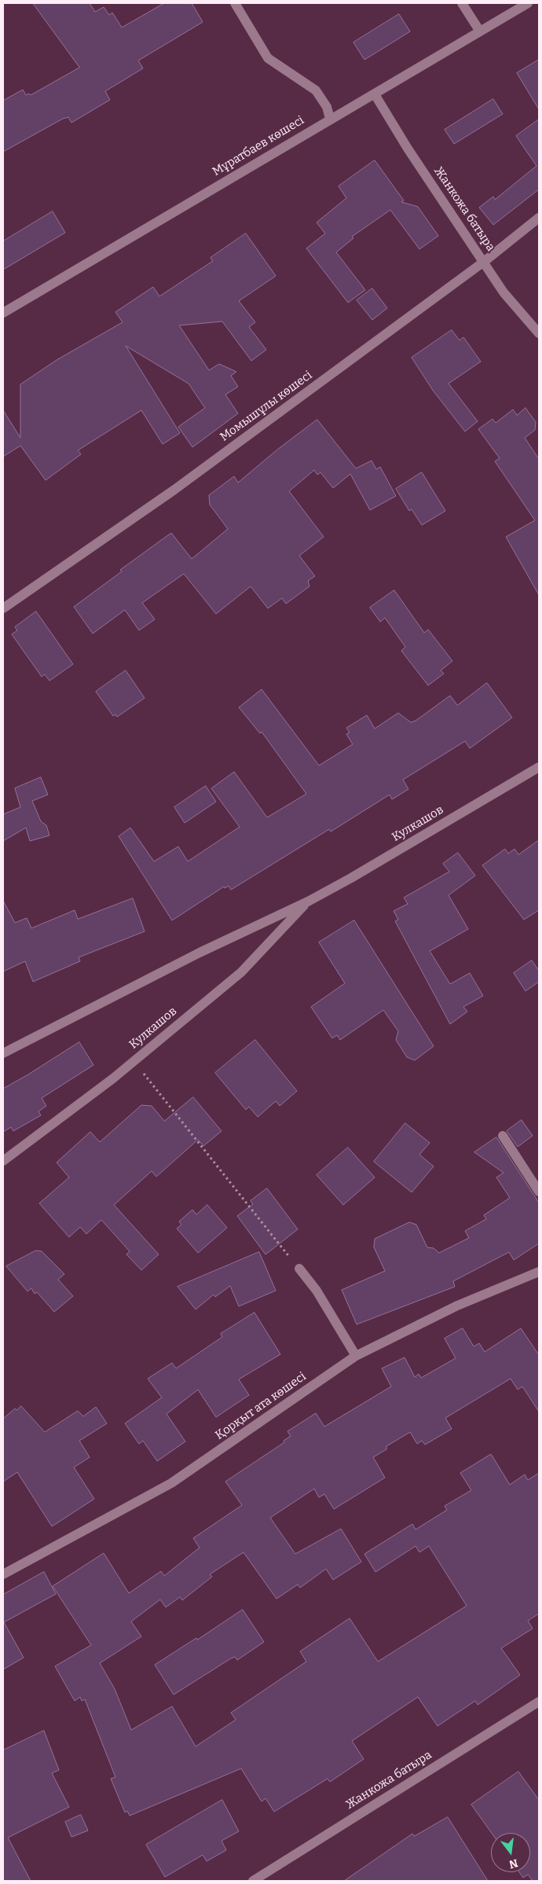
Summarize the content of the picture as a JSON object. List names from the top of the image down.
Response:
{
  "streets": {
    "street": [
      "Мұратбаев көшесі",
      "Жанкожа батыра",
      "Момышұлы көшесі",
      "Кулкашов",
      "Қорқыт ата көшесі"
    ]
  },
  "crossings": [
    ["Мұратбаев көшесі", "Жанкожа батыра"],
    ["Жанкожа батыра", "Момышұлы көшесі"]
  ],
  "north": "bottom"
}
